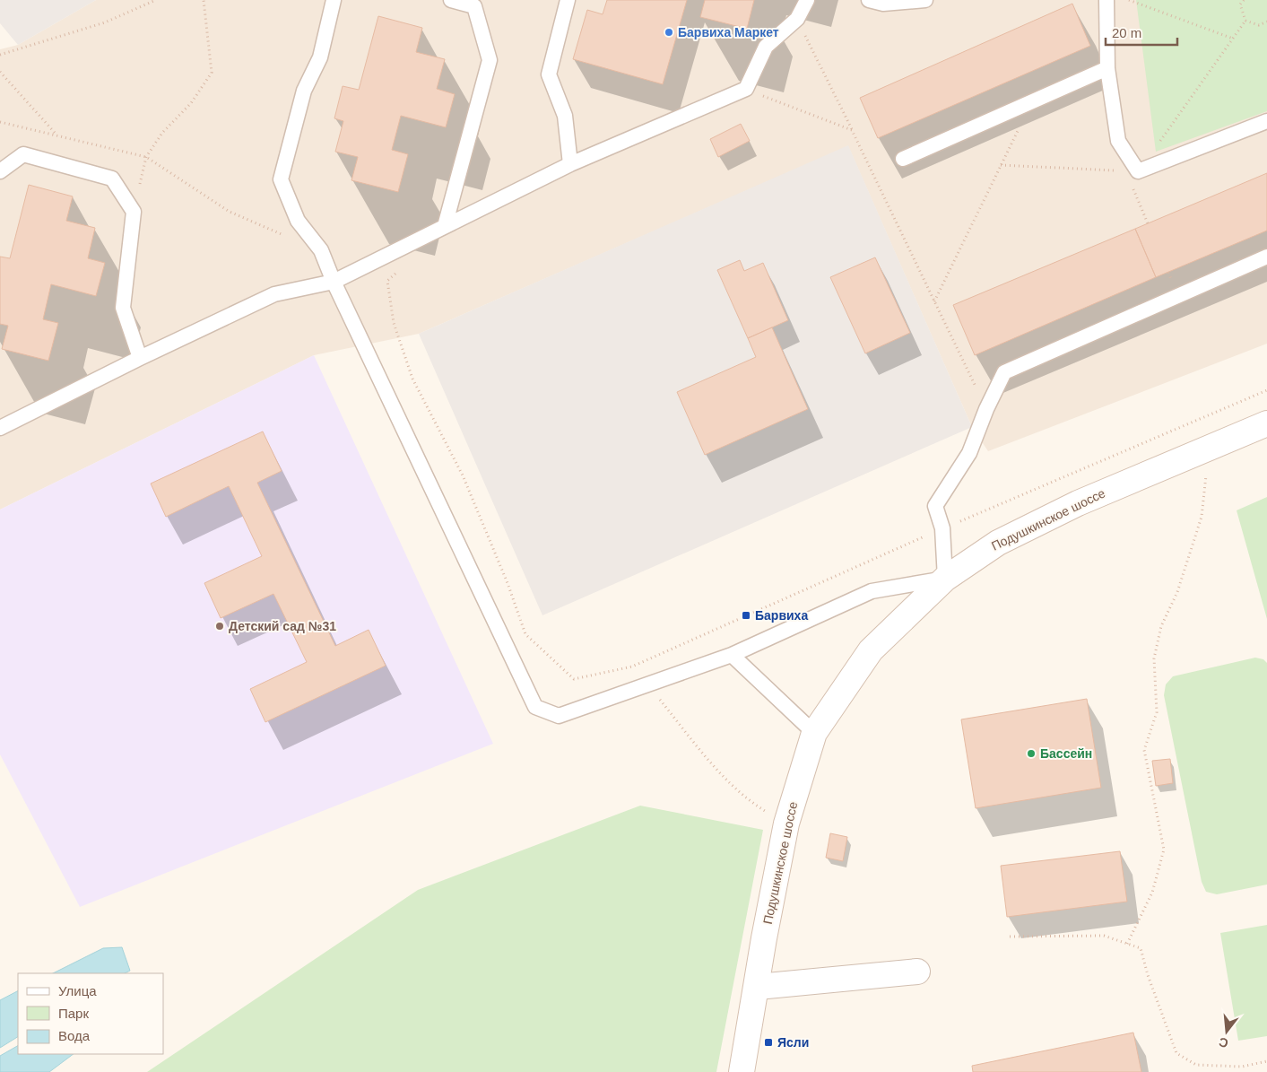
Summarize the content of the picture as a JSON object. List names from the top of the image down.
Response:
{
  "streets": {
    "main road": ["Подушкинское шоссе"]
  },
  "places": {
    "other": ["Барвиха Маркет", "Детский сад №31", "Бассейн"],
    "transit": ["Барвиха", "Ясли"]
  },
  "legend": ["Улица", "Парк", "Вода"],
  "scale_bar": "20 m",
  "north": "bottom"
}
